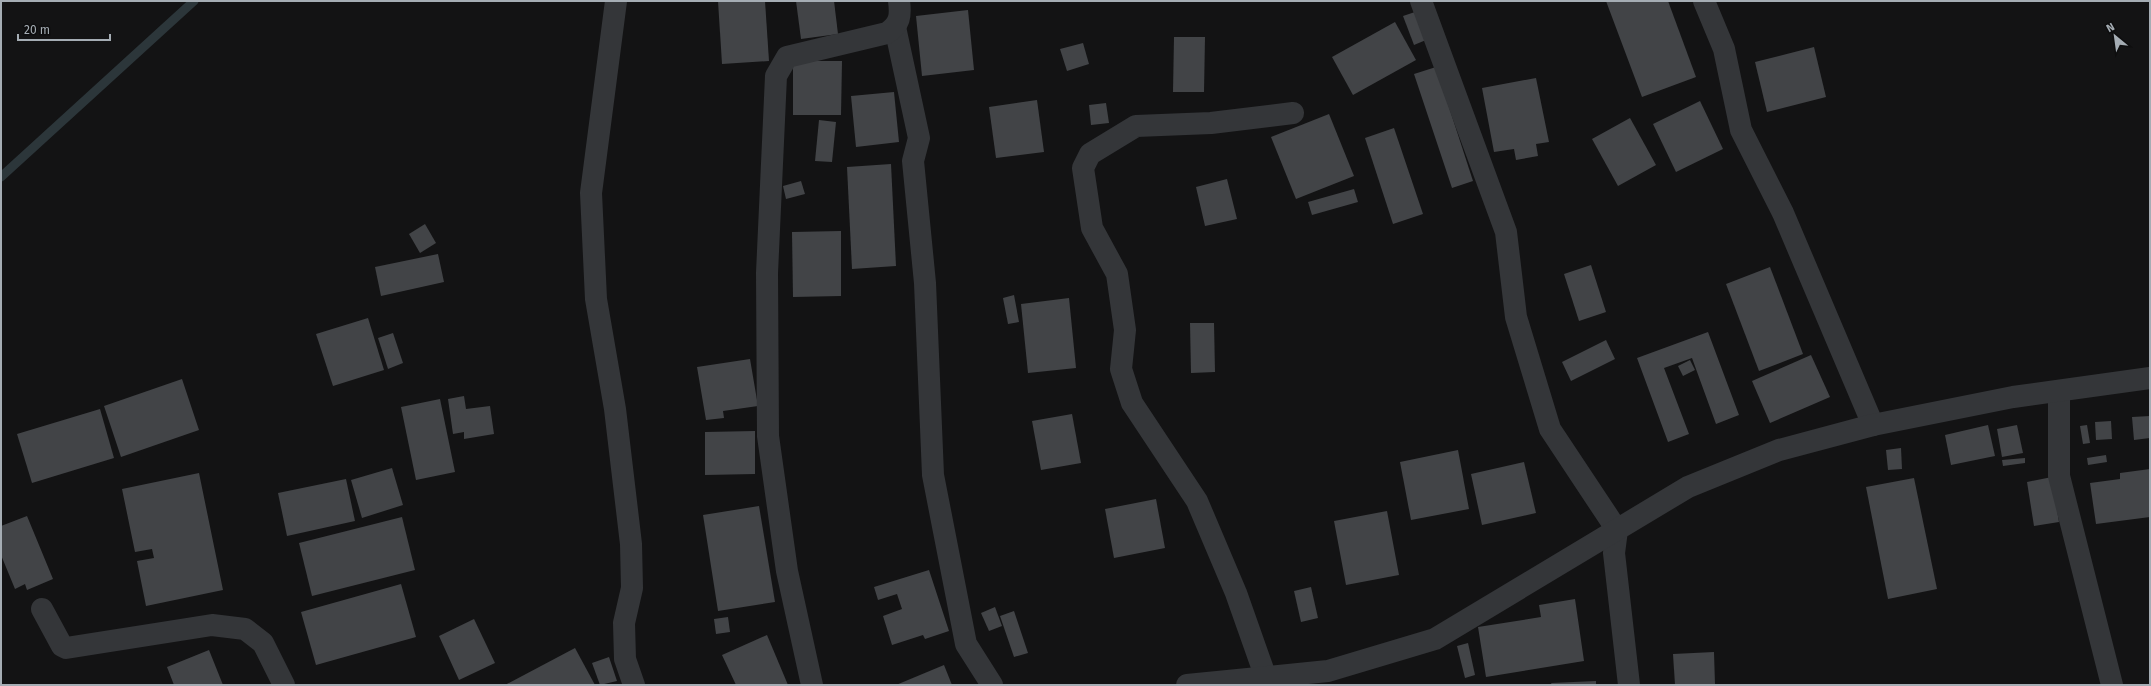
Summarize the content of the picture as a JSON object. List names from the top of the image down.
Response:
{
  "scale_bar": "20 m",
  "north": "top left"
}
